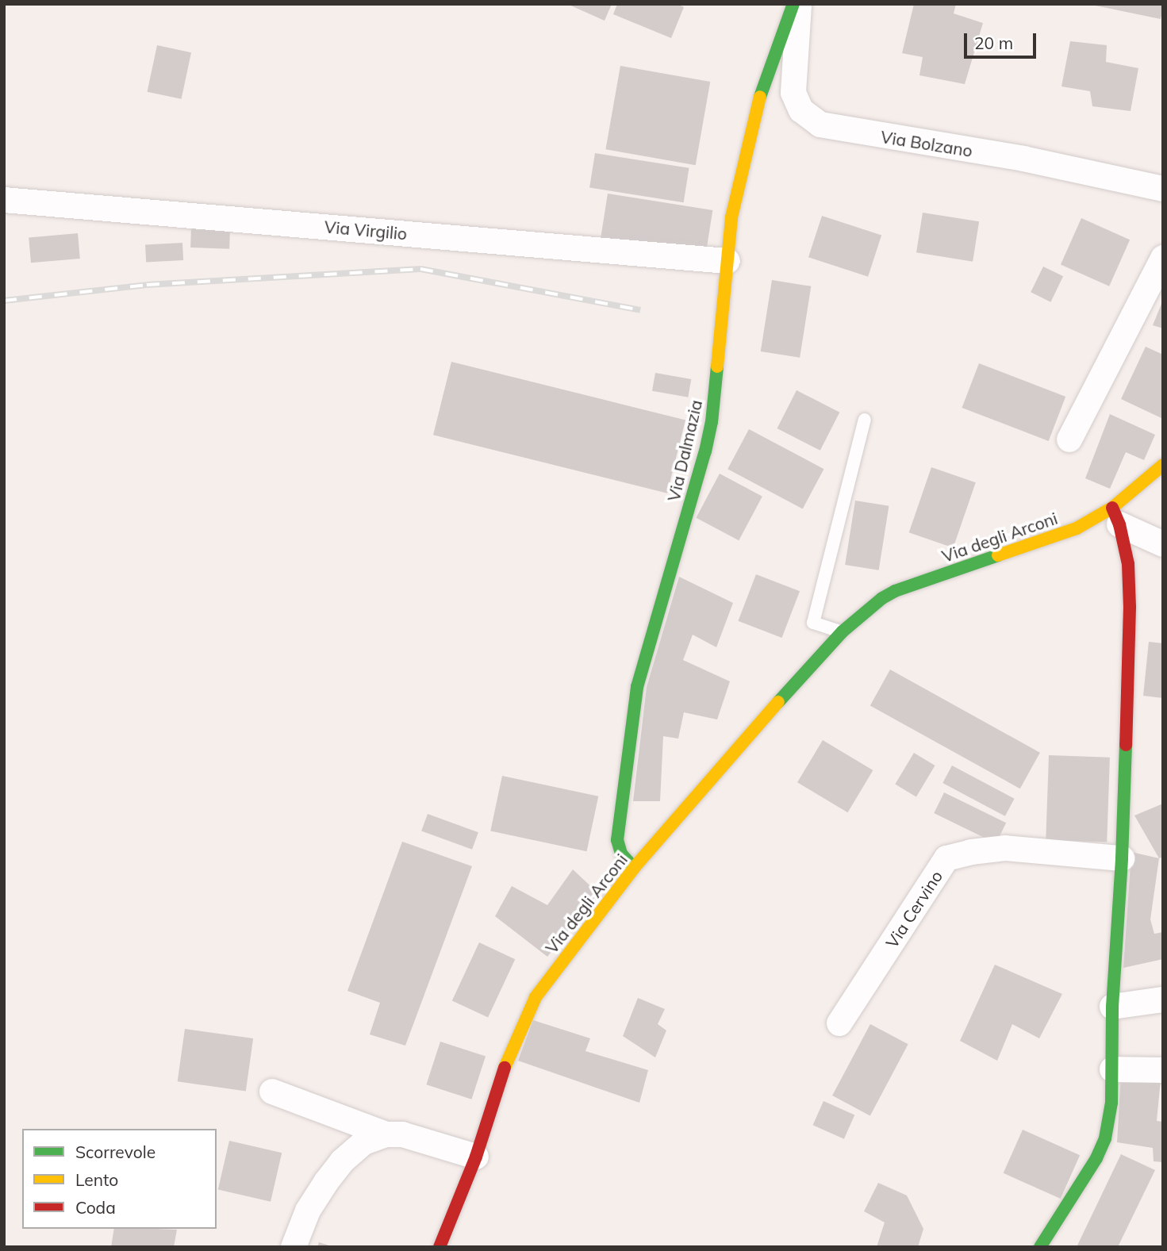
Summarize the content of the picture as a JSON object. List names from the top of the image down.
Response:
{
  "streets": {
    "street": [
      "Via Bolzano",
      "Via Virgilio",
      "Via Dalmazia",
      "Via degli Arconi",
      "Via Cervino"
    ]
  },
  "crossings": [
    ["Via Virgilio", "Via Dalmazia"],
    ["Via Dalmazia", "Via degli Arconi"]
  ],
  "legend": ["Scorrevole", "Lento", "Coda"],
  "scale_bar": "20 m"
}
